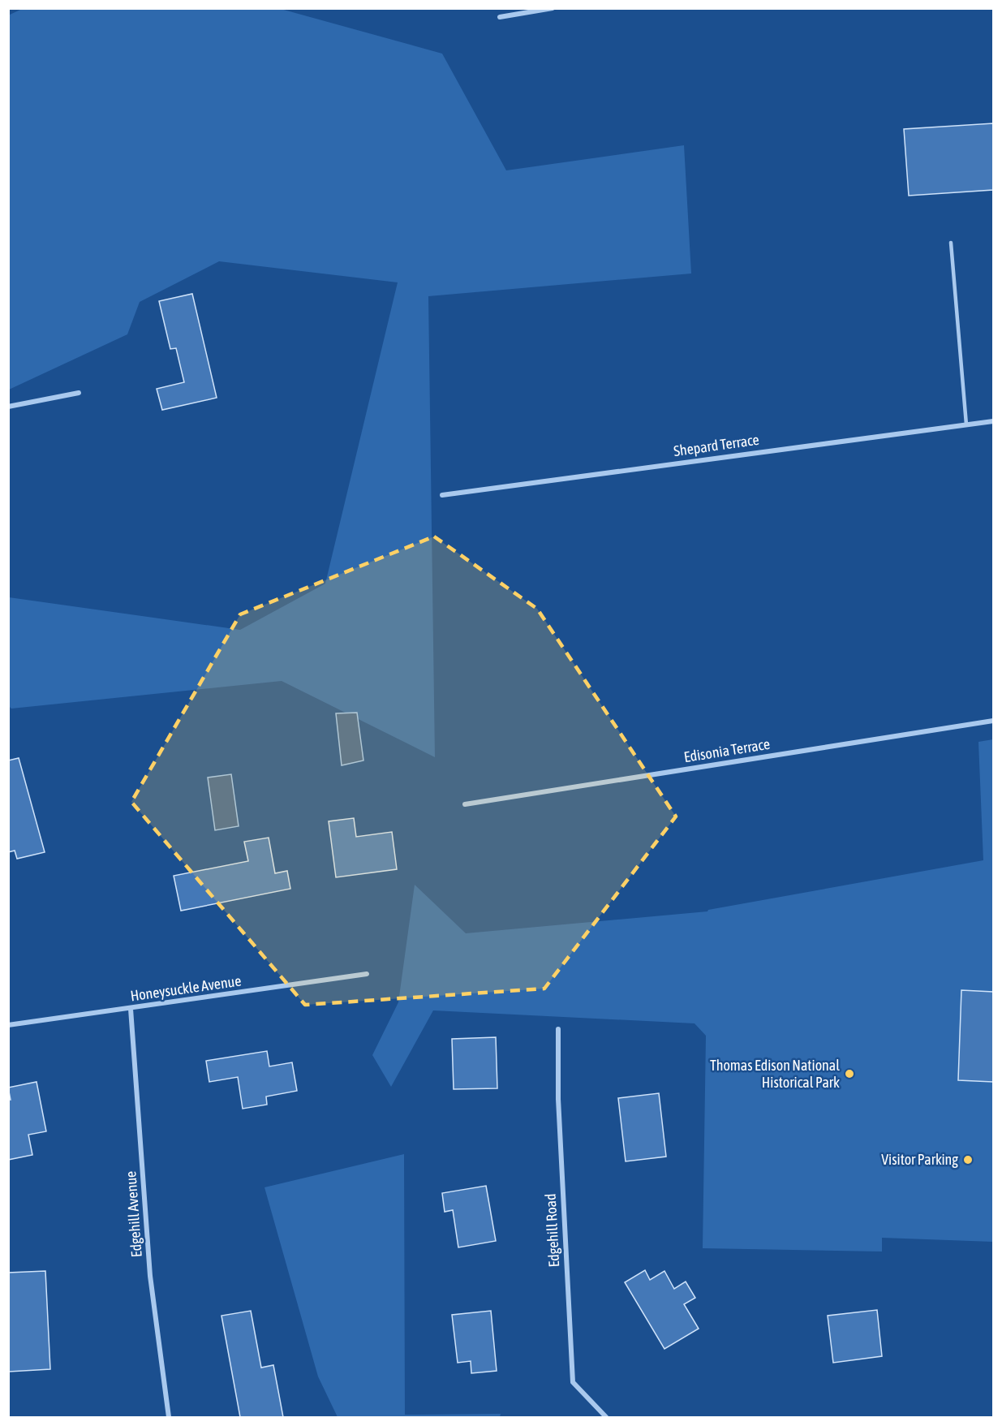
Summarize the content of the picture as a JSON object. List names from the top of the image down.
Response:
{
  "streets": {
    "street": [
      "Shepard Terrace",
      "Edisonia Terrace",
      "Honeysuckle Avenue",
      "Edgehill Avenue",
      "Edgehill Road"
    ]
  },
  "crossings": [
    ["Honeysuckle Avenue", "Edgehill Avenue"]
  ],
  "places": ["Thomas Edison National Historical Park", "Visitor Parking"]
}
